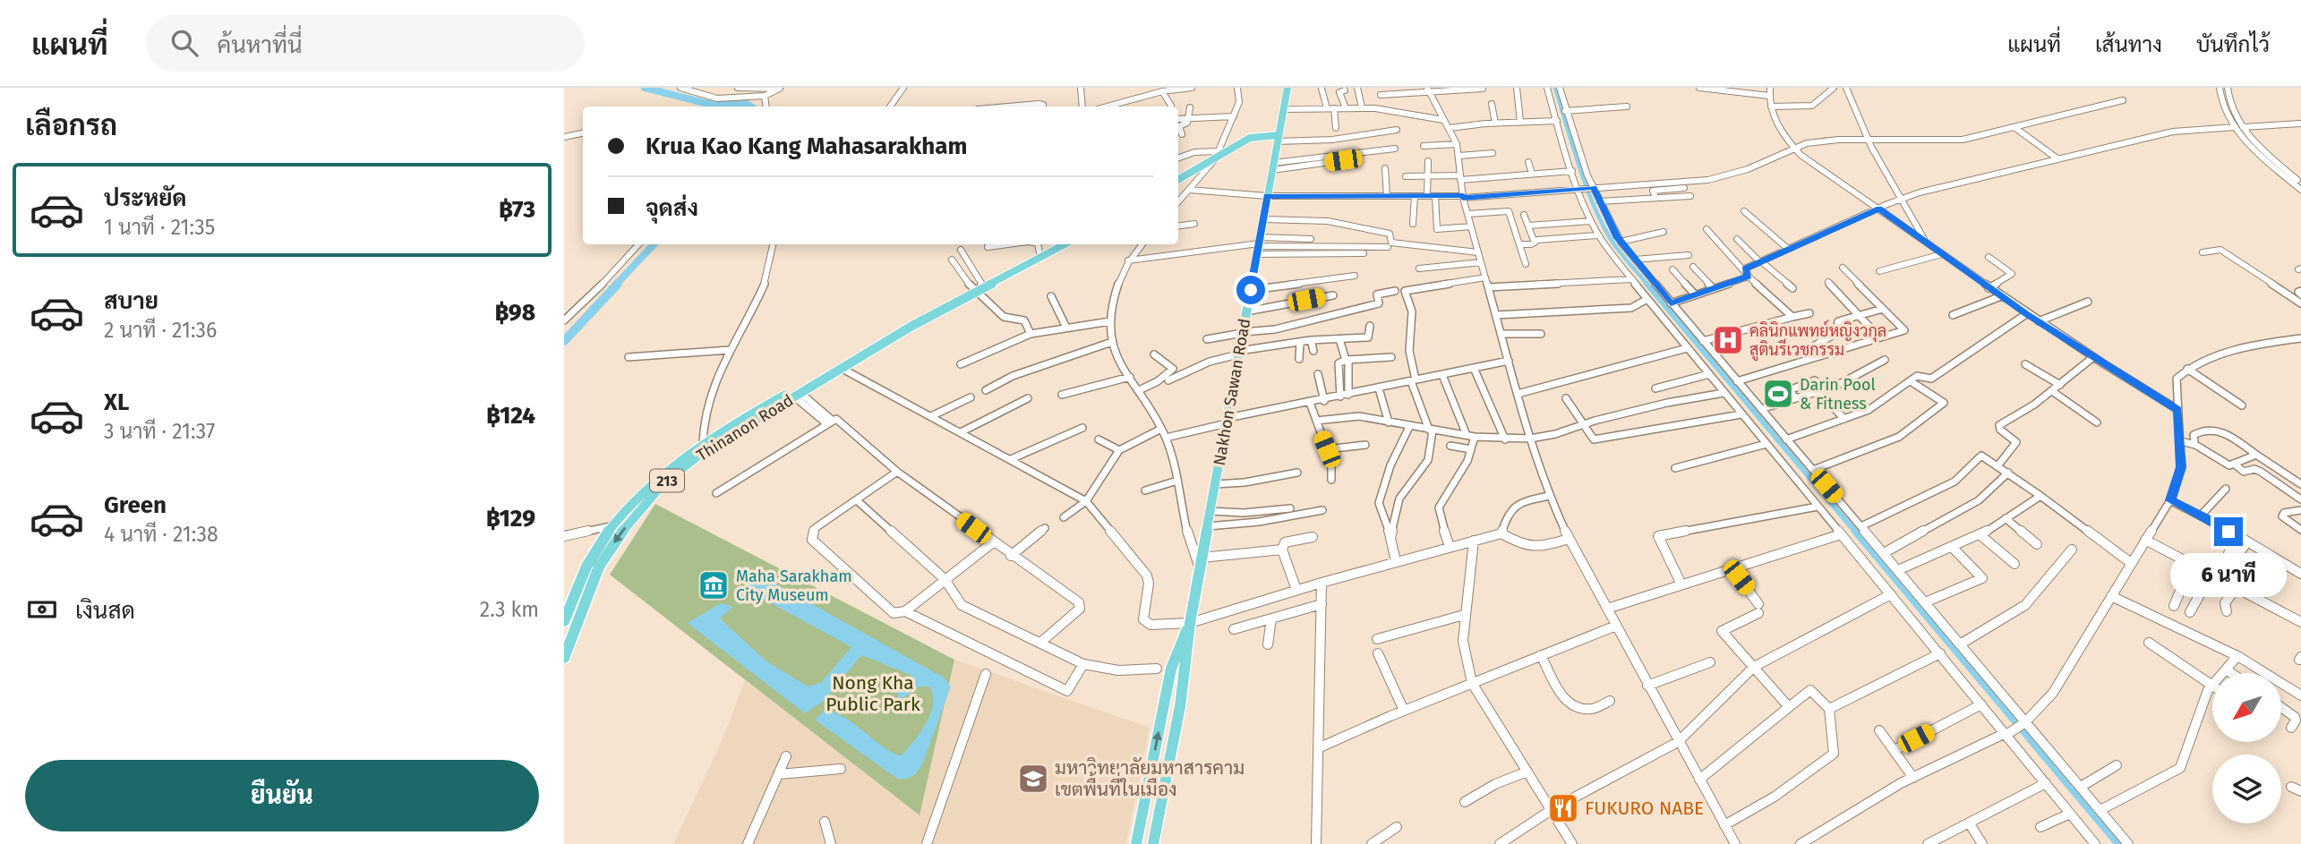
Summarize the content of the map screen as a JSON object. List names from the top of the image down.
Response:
{
  "streets": {
    "main road": ["Nakhon Sawan Road", "Thinanon Road", "213"]
  },
  "parks": ["Nong Kha Public Park"],
  "places": {
    "hospital": ["คลินิกแพทย์หญิงวกุล สูตินรีเวชกรรม"],
    "sports": ["Darin Pool & Fitness"],
    "museum": ["Maha Sarakham City Museum"],
    "school or university": ["มหาวิทยาลัยมหาสารคาม เขตพื้นที่ในเมือง"],
    "restaurant": ["FUKURO NABE"]
  },
  "north": "bottom left",
  "page": {
    "header": "แผนที่",
    "search": "ค้นหาที่นี่",
    "nav": ["แผนที่", "เส้นทาง", "บันทึกไว้"],
    "heading": "เลือกรถ",
    "banner": ["Krua Kao Kang Mahasarakham", "จุดส่ง"],
    "list": [
      {
        "name": "ประหยัด",
        "note": "1 นาที · 21:35",
        "value": "฿73"
      },
      {
        "name": "สบาย",
        "note": "2 นาที · 21:36",
        "value": "฿98"
      },
      {
        "name": "XL",
        "note": "3 นาที · 21:37",
        "value": "฿124"
      },
      {
        "name": "Green",
        "note": "4 นาที · 21:38",
        "value": "฿129"
      }
    ],
    "bubble": "6 นาที",
    "pay": ["เงินสด", "2.3 km"],
    "buttons": "ยืนยัน"
  }
}
